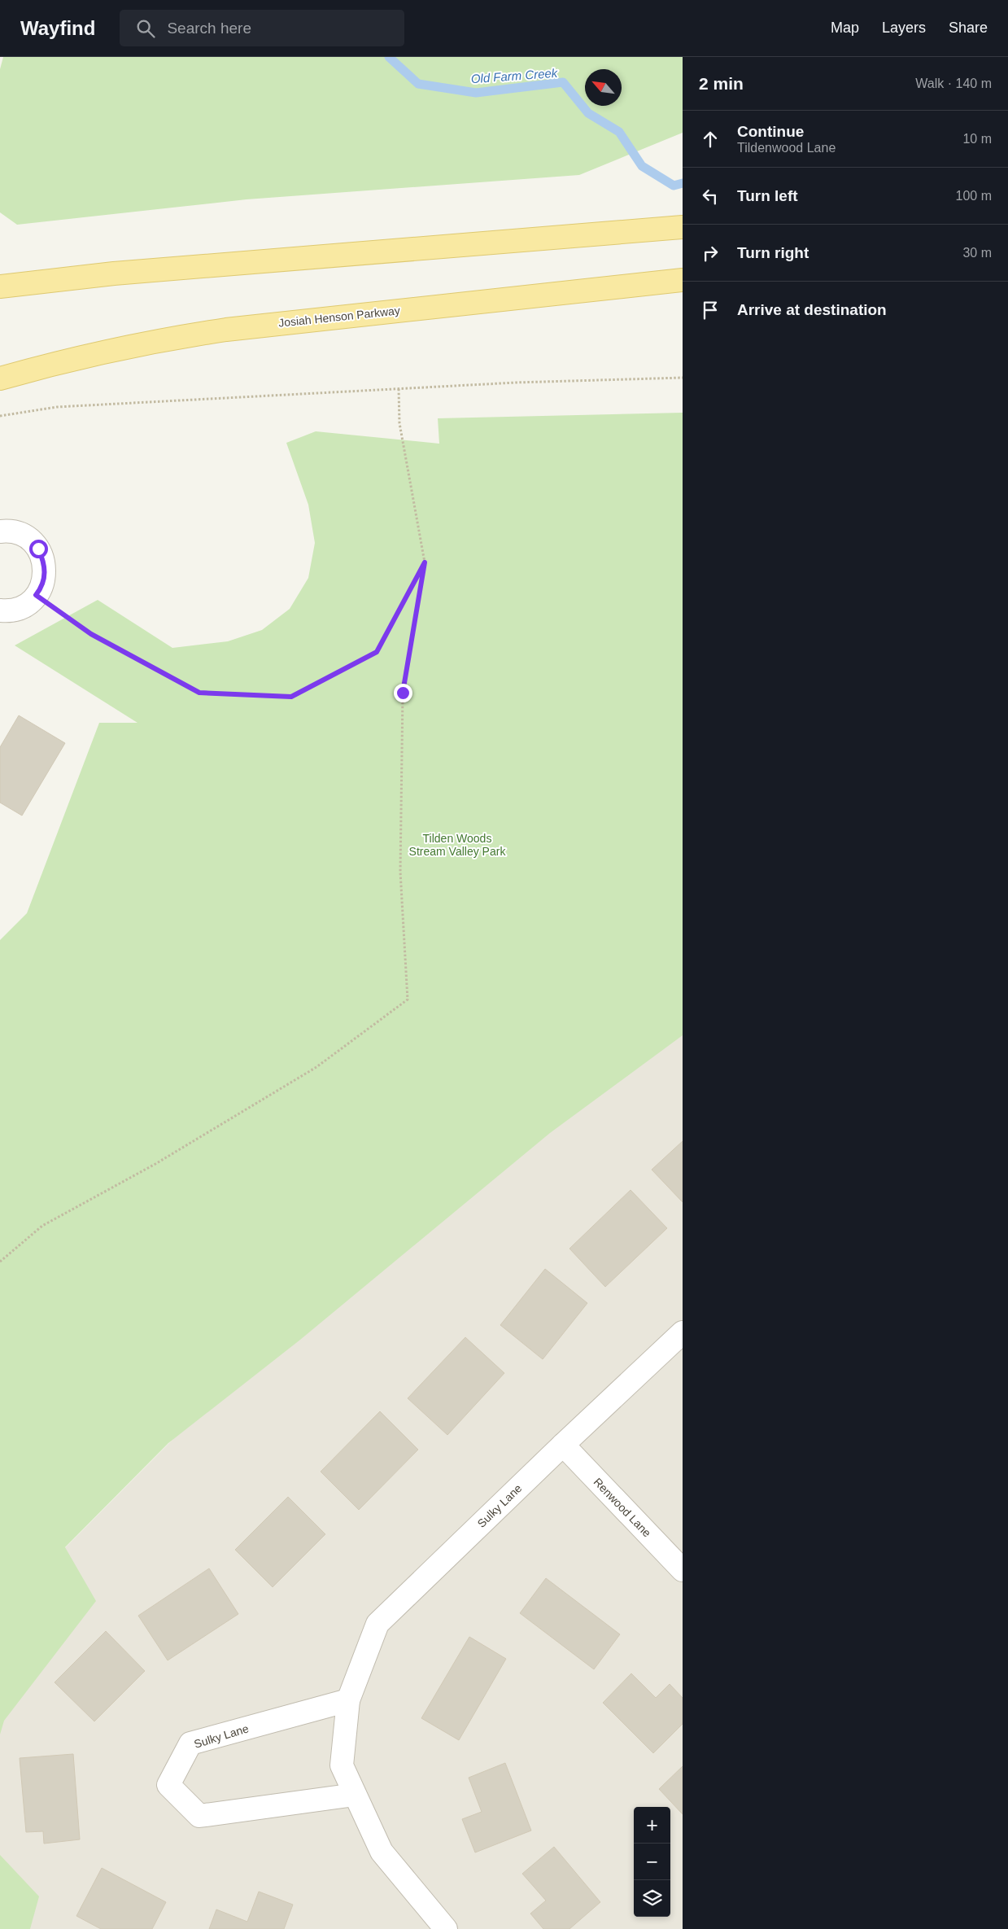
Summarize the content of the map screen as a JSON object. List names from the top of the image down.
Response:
{
  "streets": {
    "main road": ["Josiah Henson Parkway"],
    "street": ["Sulky Lane", "Renwood Lane"]
  },
  "crossings": [
    ["Sulky Lane", "Renwood Lane"]
  ],
  "water": ["Old Farm Creek"],
  "parks": ["Tilden Woods Stream Valley Park"],
  "north": "top left",
  "page": {
    "header": "Wayfind",
    "search": "Search here",
    "nav": ["Map", "Layers", "Share"],
    "heading": ["2 min", "Walk · 140 m"],
    "list": [
      ["Continue", "Tildenwood Lane", "10 m"],
      ["Turn left", "100 m"],
      ["Turn right", "30 m"],
      "Arrive at destination"
    ],
    "map_buttons": ["+", "−"]
  }
}
